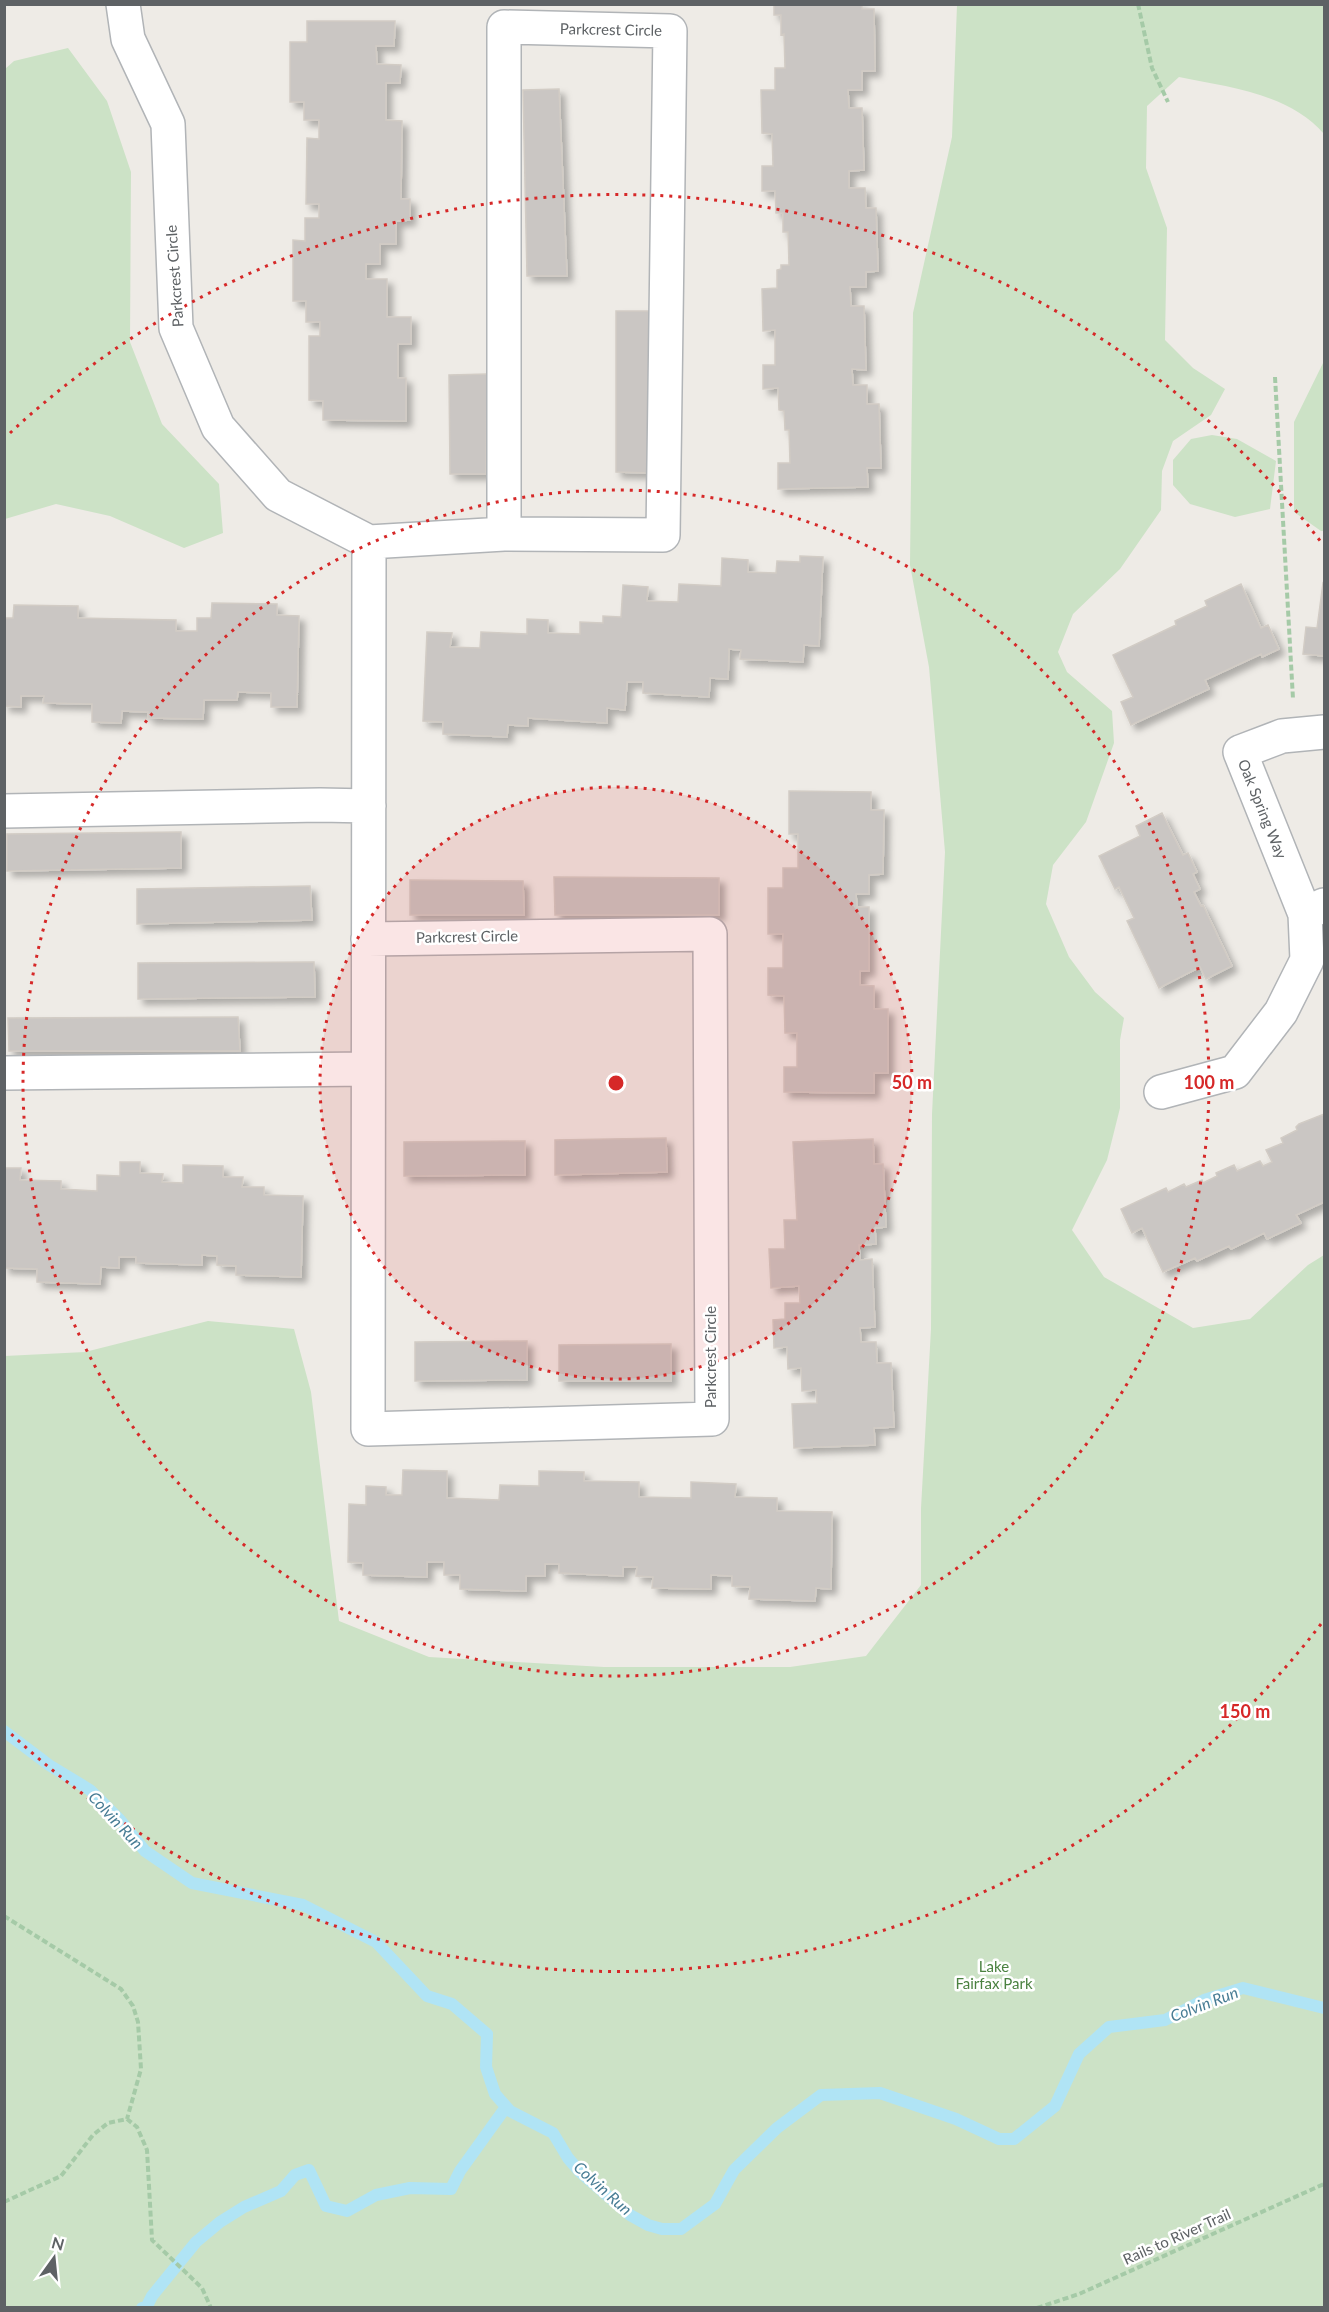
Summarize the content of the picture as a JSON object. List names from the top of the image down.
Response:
{
  "streets": {
    "street": ["Parkcrest Circle", "Oak Spring Way"],
    "path": ["Rails to River Trail"]
  },
  "water": ["Colvin Run"],
  "parks": ["Lake Fairfax Park"],
  "north": "top",
  "rings": ["50 m", "100 m", "150 m"]
}
